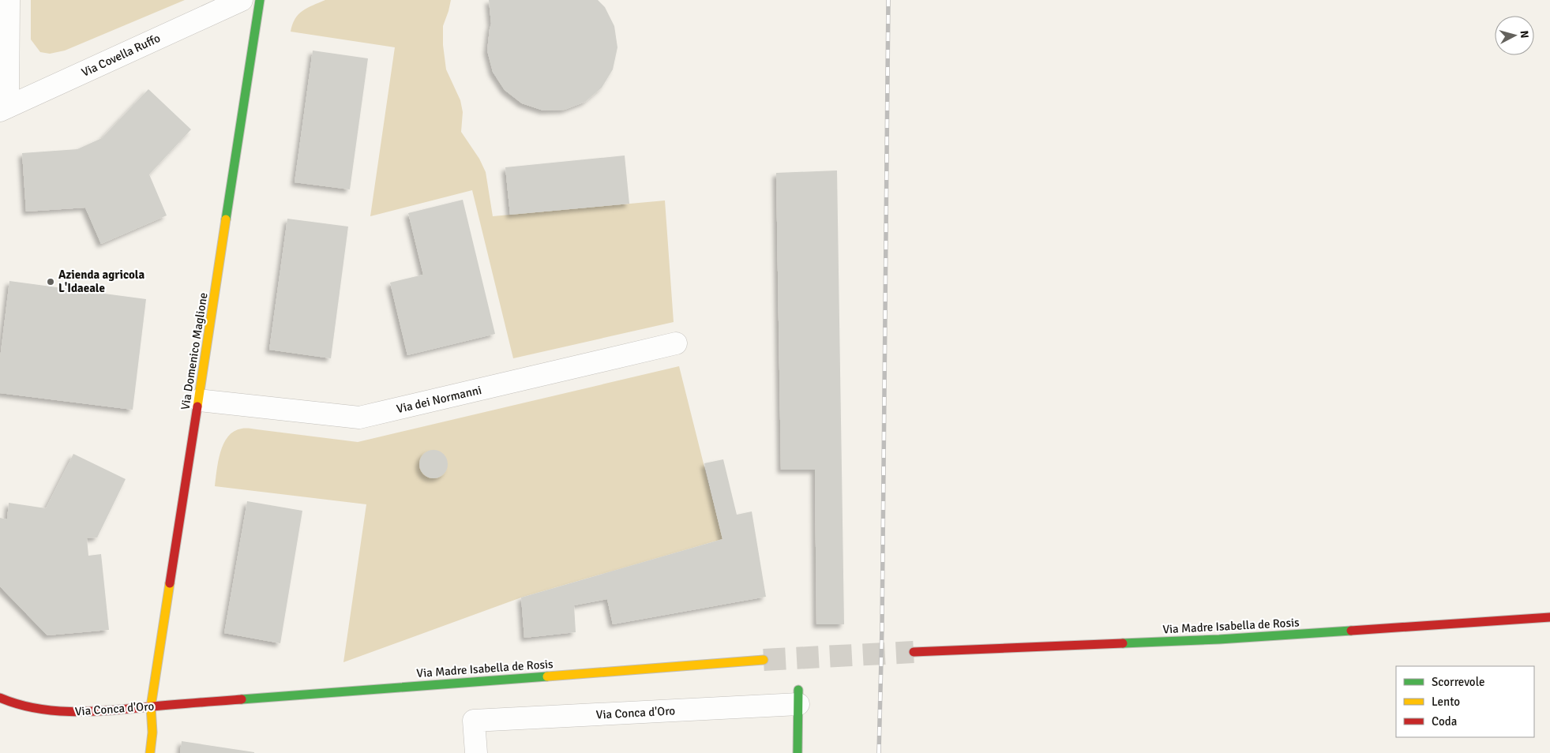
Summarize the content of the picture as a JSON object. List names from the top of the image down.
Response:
{
  "streets": {
    "street": [
      "Via Covella Ruffo",
      "Via Domenico Maglione",
      "Via dei Normanni",
      "Via Madre Isabella de Rosis",
      "Via Conca d'Oro"
    ]
  },
  "crossings": [
    ["Via Domenico Maglione", "Via dei Normanni"],
    ["Via Domenico Maglione", "Via Conca d'Oro"],
    ["Via Madre Isabella de Rosis", "Via Conca d'Oro"]
  ],
  "places": ["Azienda agricola L'Idaeale"],
  "legend": ["Scorrevole", "Lento", "Coda"],
  "north": "right"
}
